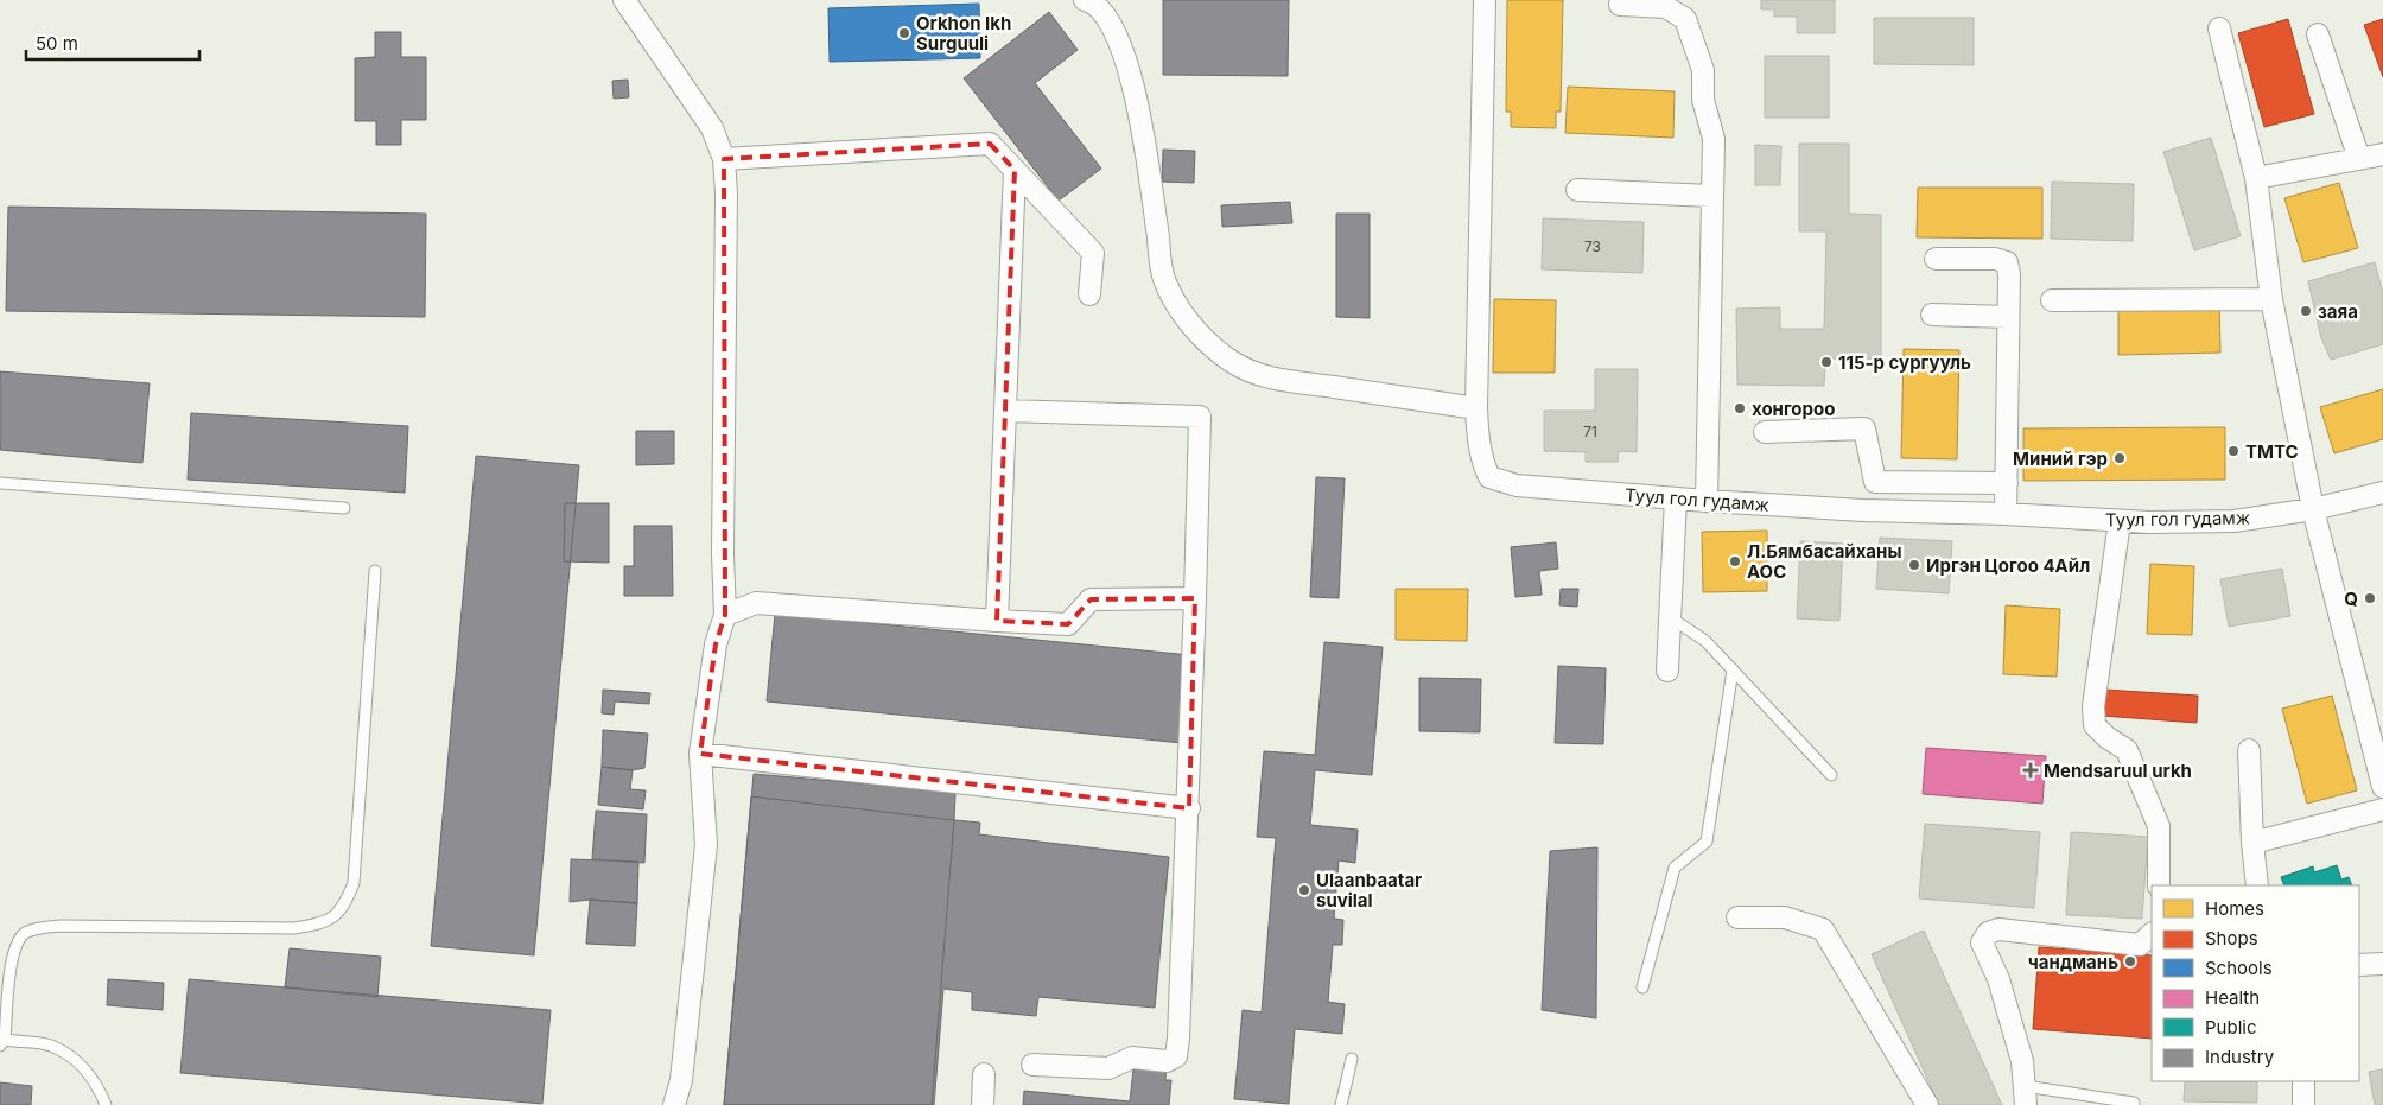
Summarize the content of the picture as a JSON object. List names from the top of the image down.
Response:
{
  "streets": {
    "street": ["Туул гол гудамж"]
  },
  "places": {
    "other": [
      "Orkhon Ikh Surguuli",
      "заяа",
      "115-р сургууль",
      "хонгороо",
      "ТМТС",
      "Миний гэр",
      "Л.Бямбасайханы АОС",
      "Иргэн Цогоо 4Айл",
      "Q",
      "Ulaanbaatar suvilal",
      "чандмань"
    ],
    "health": ["Mendsaruul urkh"]
  },
  "house_numbers": ["73", "71"],
  "legend": [
    "Homes",
    "Shops",
    "Schools",
    "Health",
    "Public",
    "Industry"
  ],
  "scale_bar": "50 m"
}
